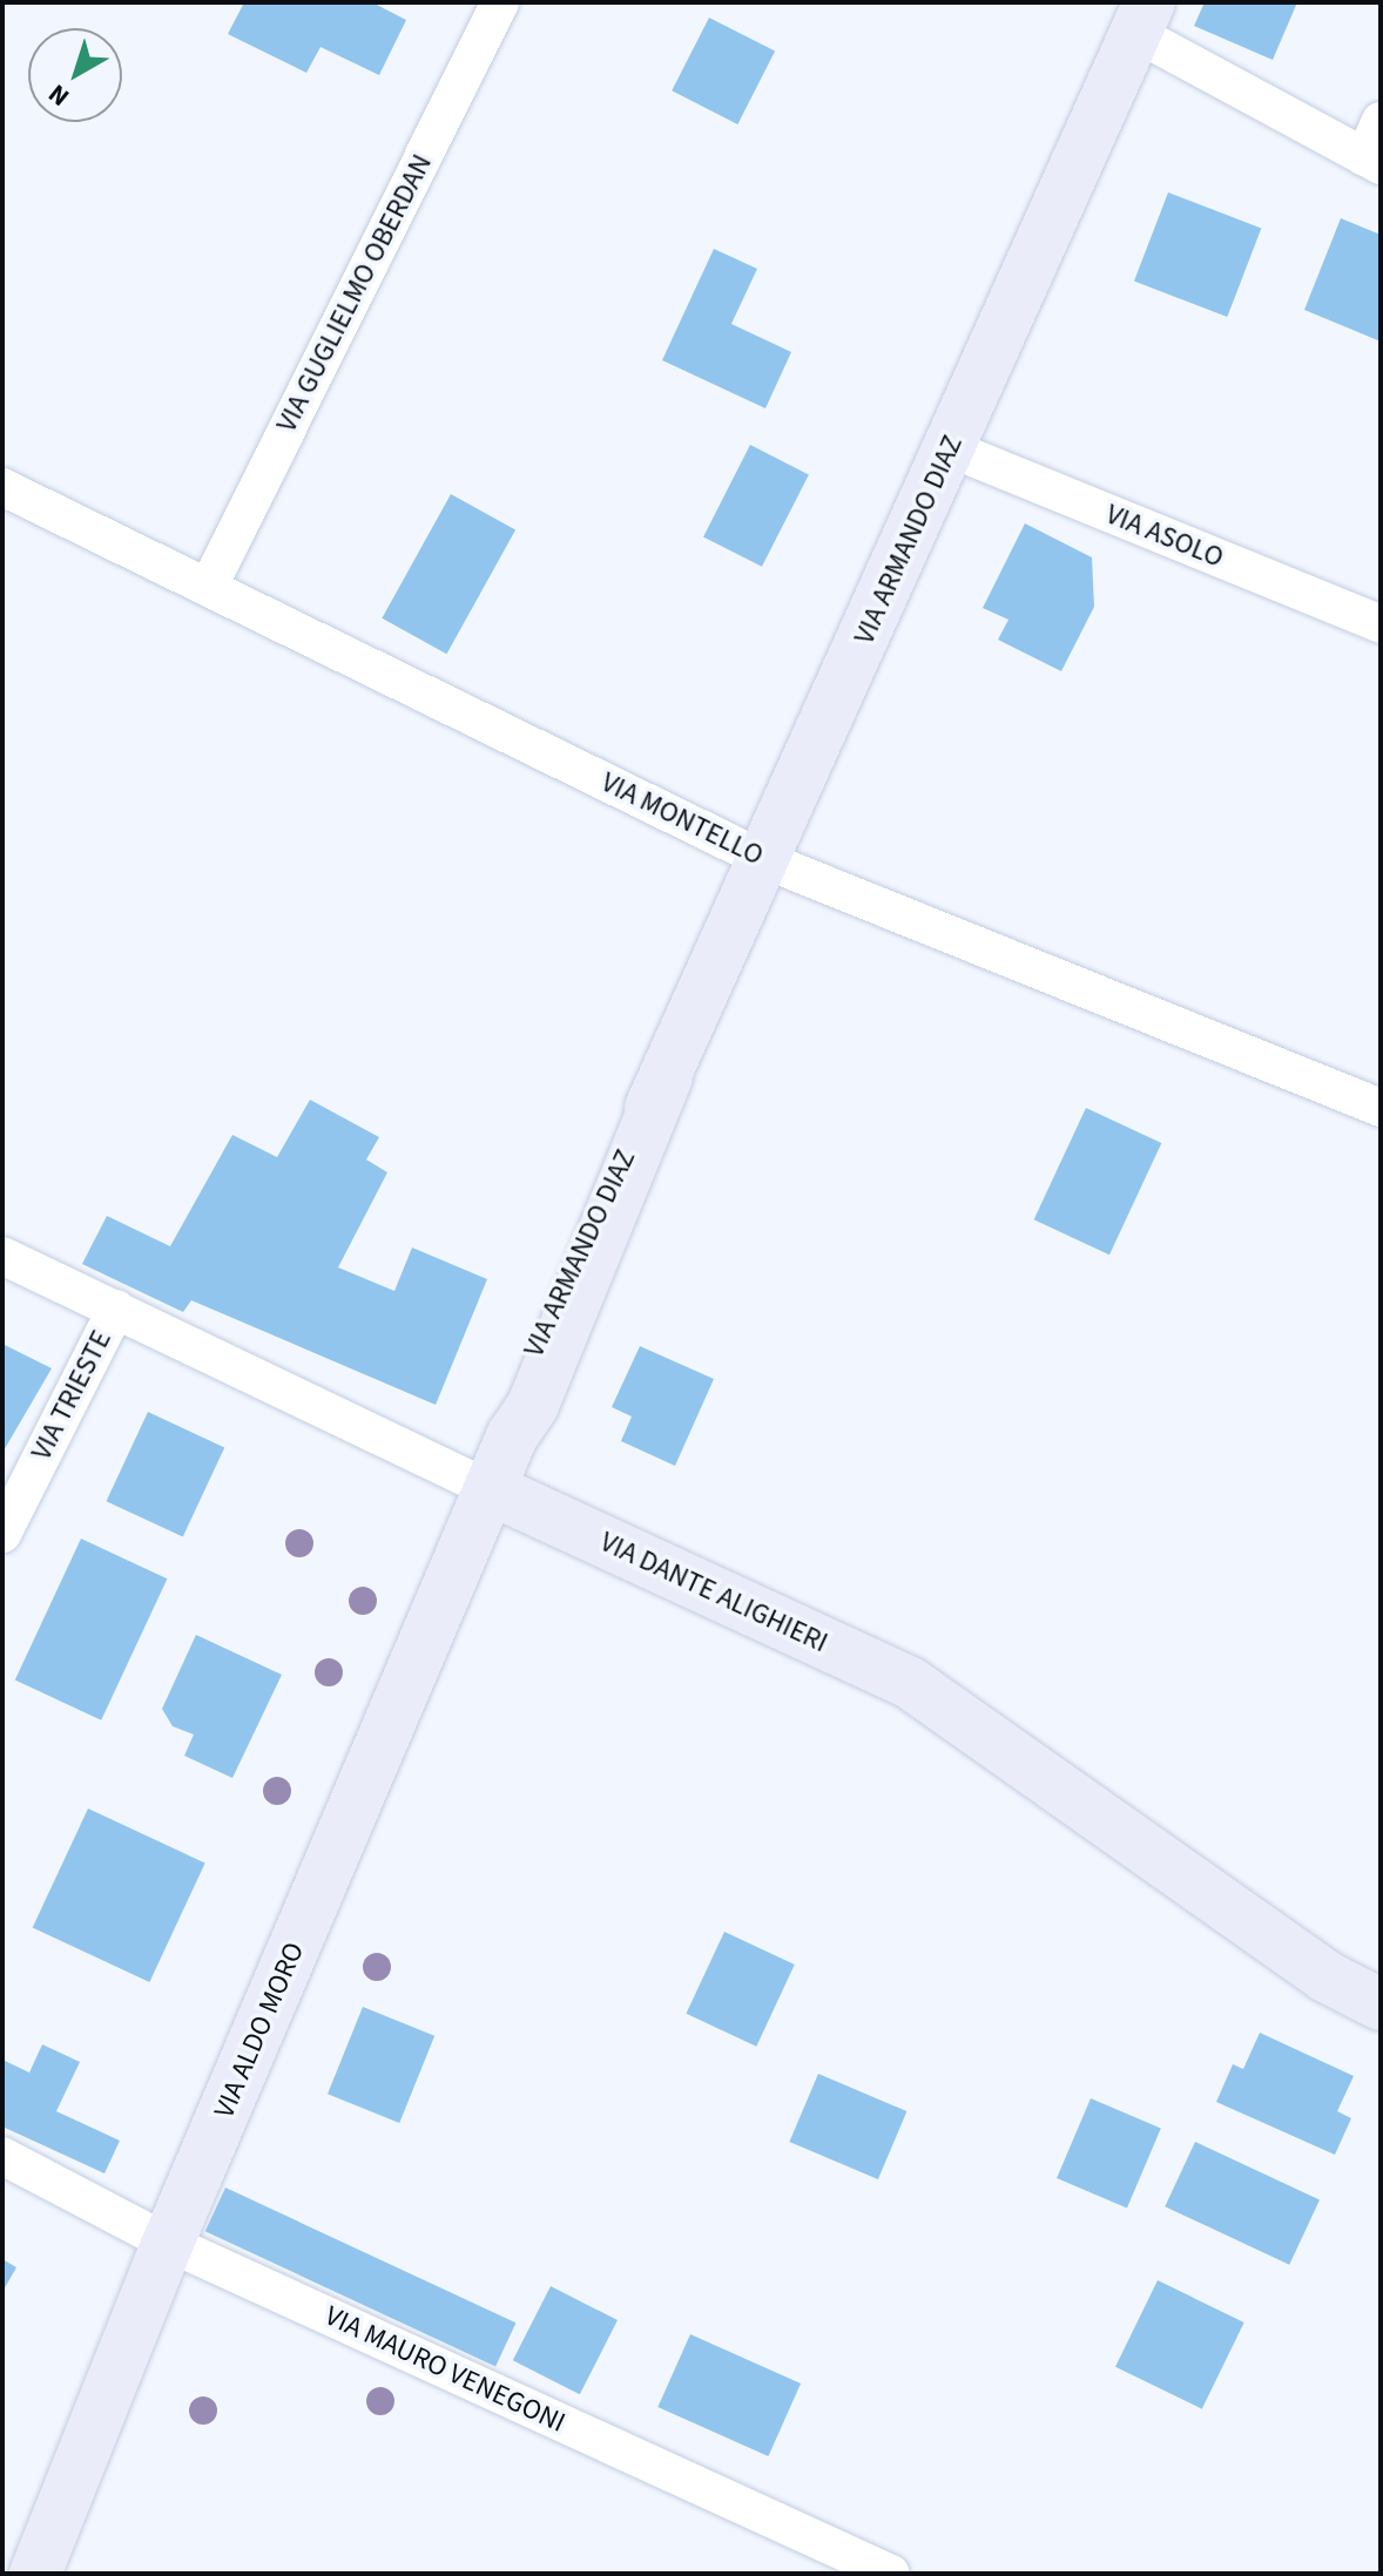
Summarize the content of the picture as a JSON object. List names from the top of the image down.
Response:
{
  "streets": {
    "main road": ["VIA ARMANDO DIAZ", "VIA DANTE ALIGHIERI", "VIA ALDO MORO"],
    "street": [
      "VIA GUGLIELMO OBERDAN",
      "VIA ASOLO",
      "VIA MONTELLO",
      "VIA TRIESTE",
      "VIA MAURO VENEGONI"
    ]
  },
  "crossings": [
    ["VIA GUGLIELMO OBERDAN", "VIA MONTELLO"],
    ["VIA ASOLO", "VIA ARMANDO DIAZ"],
    ["VIA ARMANDO DIAZ", "VIA MONTELLO"],
    ["VIA ARMANDO DIAZ", "VIA DANTE ALIGHIERI"],
    ["VIA ARMANDO DIAZ", "VIA ALDO MORO"],
    ["VIA TRIESTE", "VIA DANTE ALIGHIERI"],
    ["VIA DANTE ALIGHIERI", "VIA ALDO MORO"],
    ["VIA ALDO MORO", "VIA MAURO VENEGONI"]
  ],
  "north": "bottom left"
}
